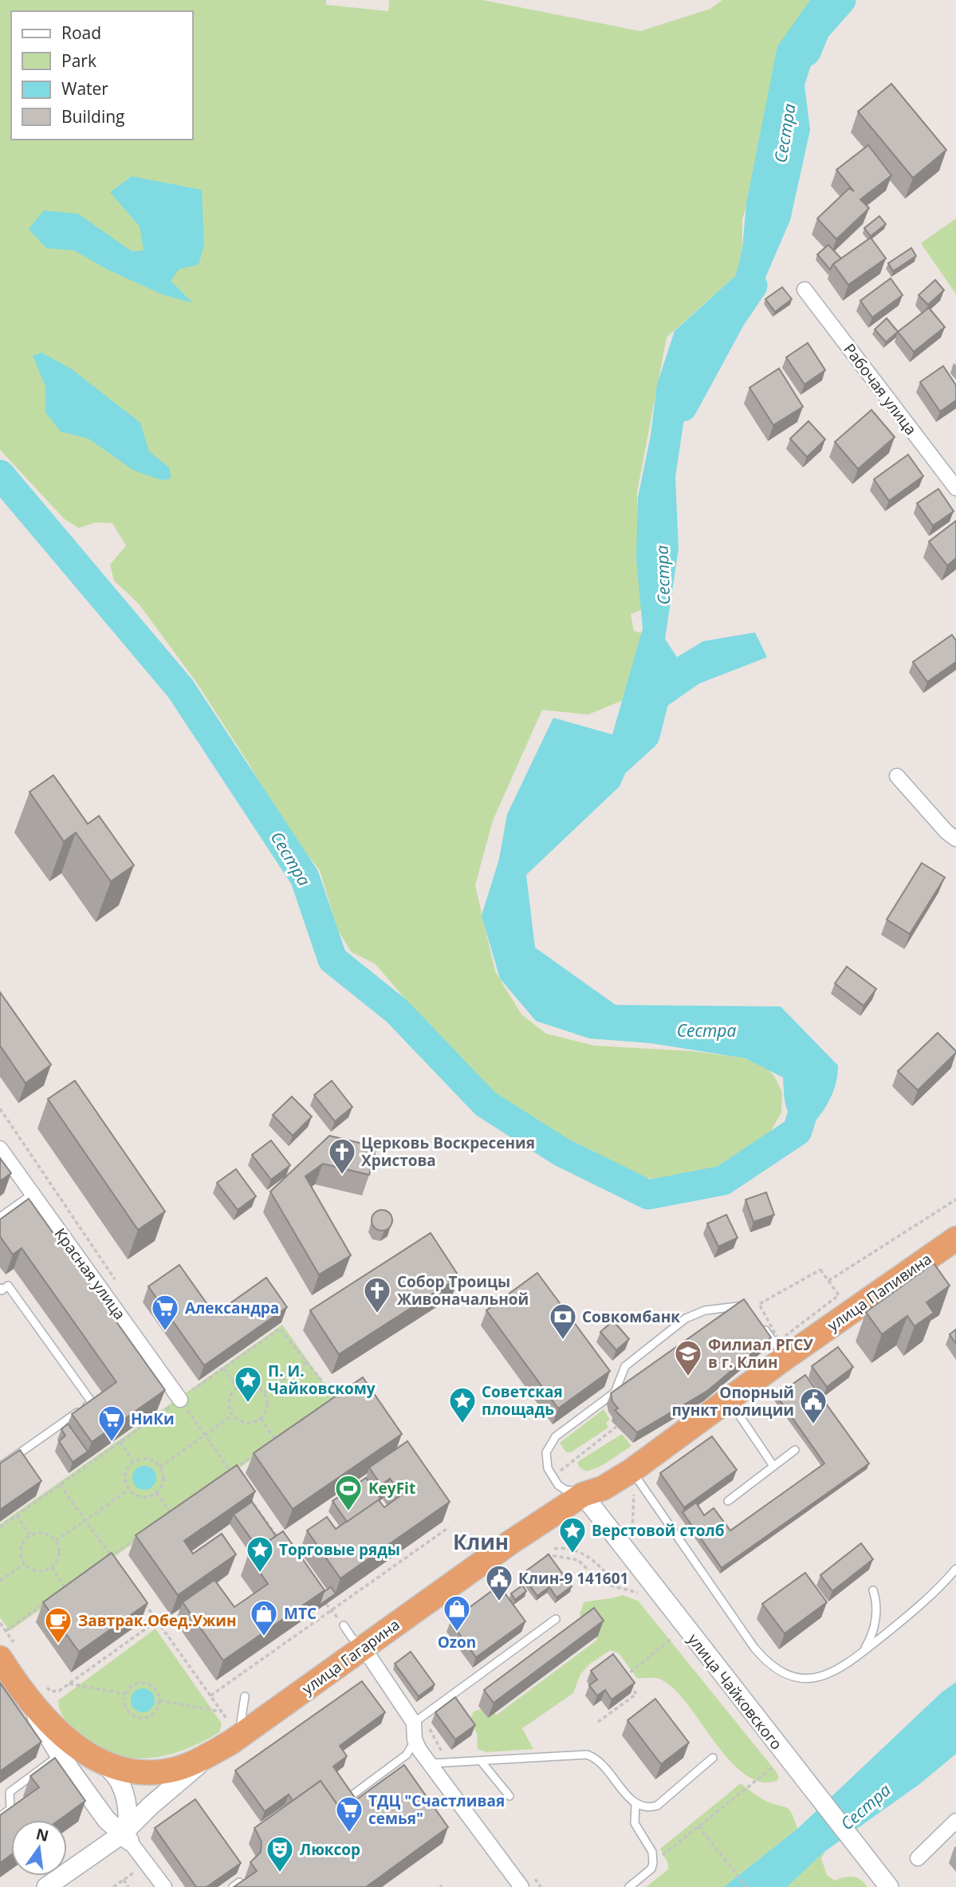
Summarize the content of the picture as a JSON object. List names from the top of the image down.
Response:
{
  "streets": {
    "highway": ["улица Папивина", "улица Гагарина"],
    "street": ["Рабочая улица", "Красная улица", "улица Чайковского"]
  },
  "crossings": [
    ["улица Папивина", "улица Гагарина"],
    ["улица Папивина", "улица Чайковского"],
    ["улица Гагарина", "улица Чайковского"]
  ],
  "districts": ["Клин"],
  "water": ["Сестра"],
  "places": {
    "church": ["Церковь Воскресения Христова", "Собор Троицы Живоначальной"],
    "supermarket": ["Александра", "НиКи", "ТДЦ \"Счастливая семья\""],
    "bank": ["Совкомбанк"],
    "school or university": ["Филиал РГСУ в г. Клин"],
    "place": [
      "П. И. Чайковскому",
      "Советская площадь",
      "Верстовой столб",
      "Tорговые ряды"
    ],
    "public building": ["Опорный пункт полиции", "Клин-9 141601"],
    "sports": ["KeyFit"],
    "shop": ["Ozon", "МТС"],
    "cafe": ["Завтрак.Обед.Ужин"],
    "theatre": ["Люксор"]
  },
  "legend": [
    "Road",
    "Park",
    "Water",
    "Building"
  ],
  "north": "top"
}
